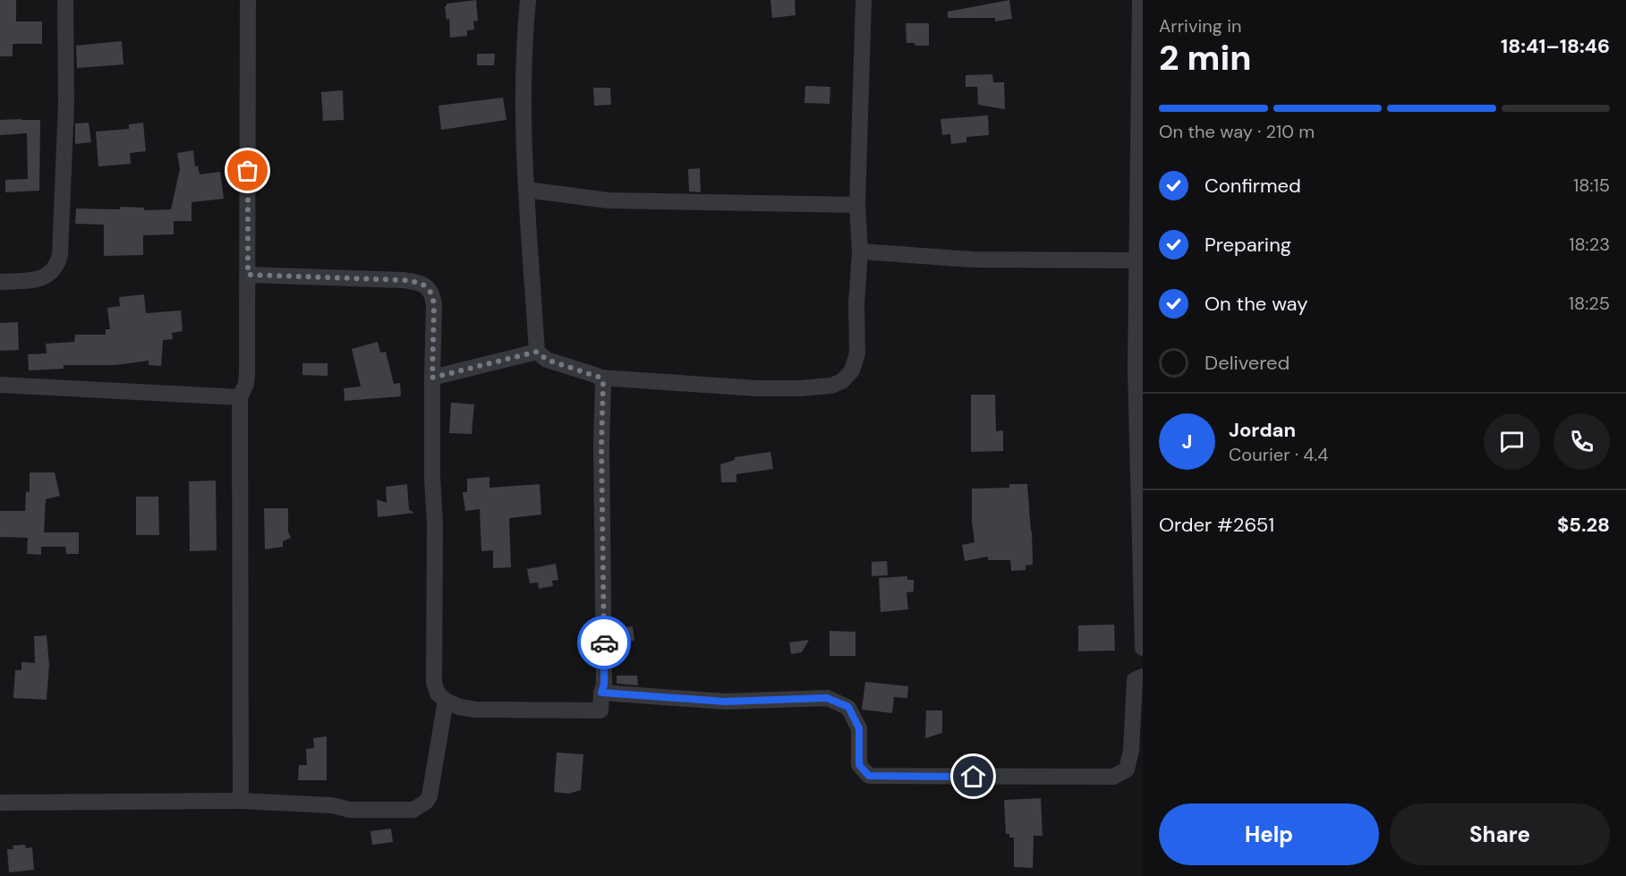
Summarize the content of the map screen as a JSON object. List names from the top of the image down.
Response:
{
  "page": {
    "heading": ["2 min", "Arriving in", "18:41–18:46"],
    "panel": [
      "Jordan",
      "Courier · 4.4",
      "Order #2651",
      "$5.28"
    ],
    "bar": "On the way · 210 m",
    "list": [
      ["Confirmed", "18:15"],
      ["Preparing", "18:23"],
      ["On the way", "18:25"],
      "Delivered"
    ],
    "round": "J",
    "buttons": ["Help", "Share"]
  }
}
